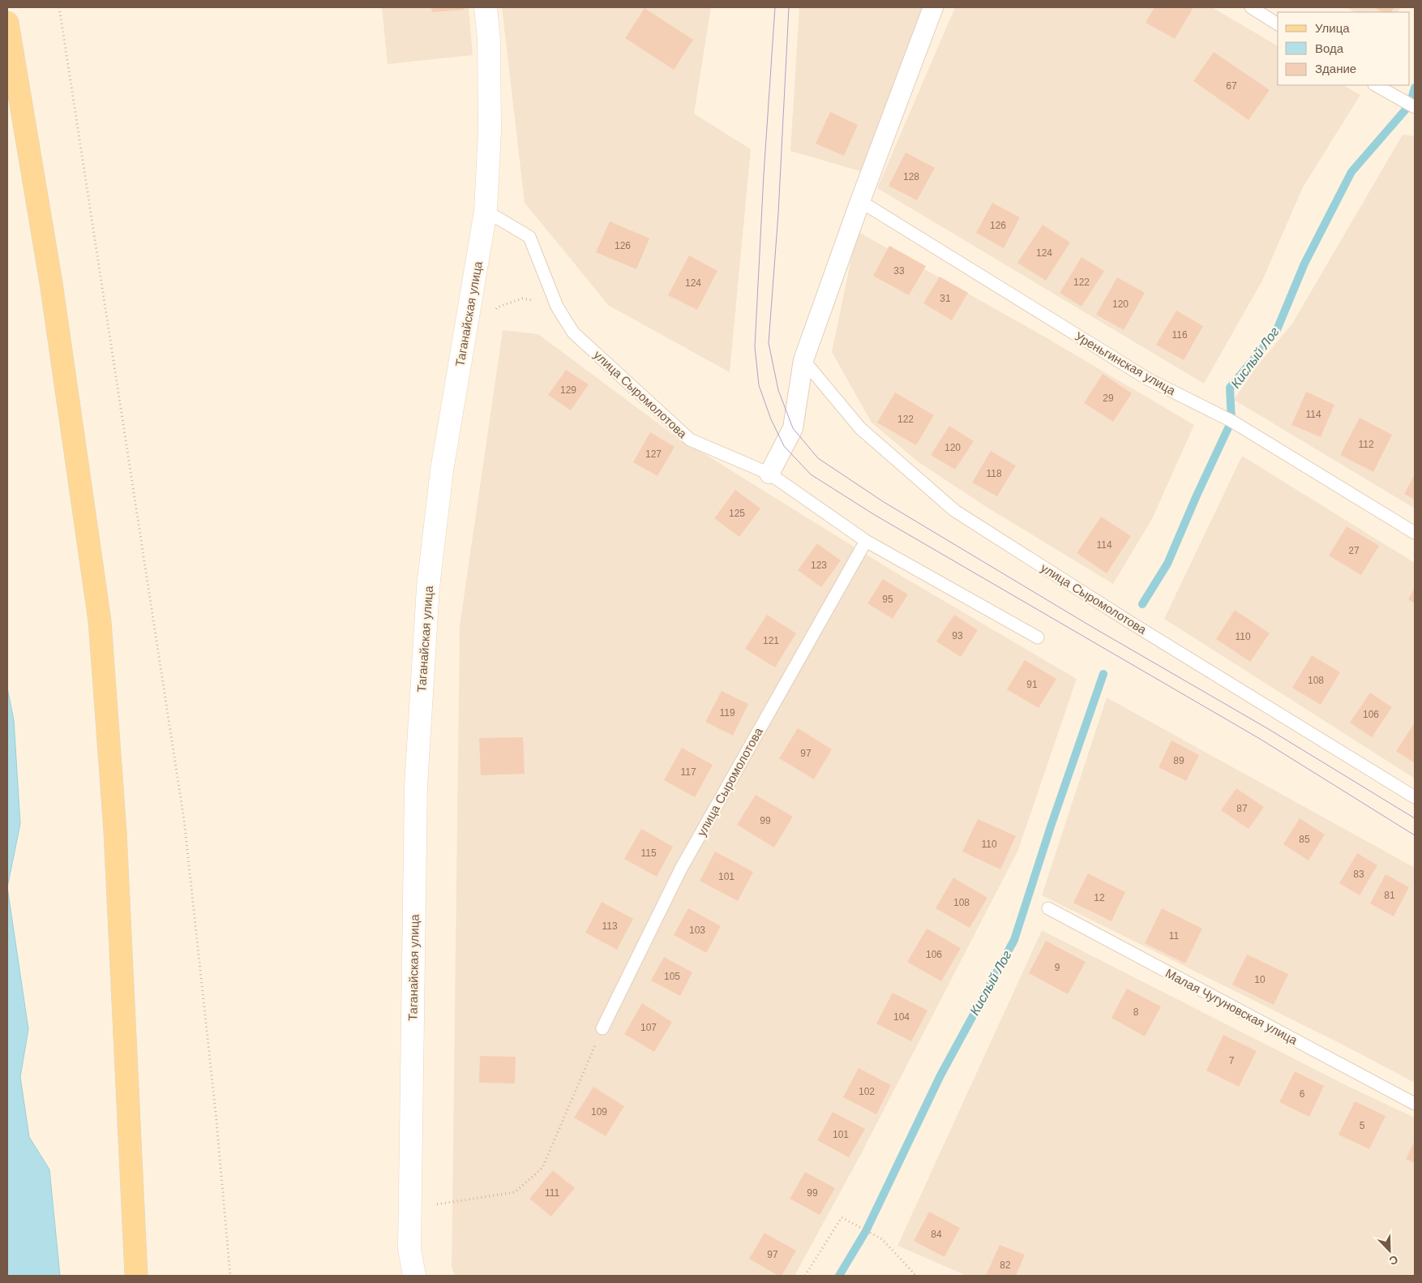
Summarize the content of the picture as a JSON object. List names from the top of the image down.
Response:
{
  "streets": {
    "main road": ["Таганайская улица"],
    "lane": ["Уреньгинская улица", "улица Сыромолотова", "Малая Чугуновская улица"]
  },
  "crossings": [
    ["Таганайская улица", "улица Сыромолотова"]
  ],
  "water": ["Кислый Лог"],
  "house_numbers": [
    "67",
    "128",
    "126",
    "126",
    "124",
    "33",
    "122",
    "124",
    "31",
    "120",
    "116",
    "129",
    "29",
    "114",
    "122",
    "112",
    "120",
    "127",
    "118",
    "125",
    "114",
    "27",
    "123",
    "95",
    "93",
    "110",
    "121",
    "108",
    "91",
    "119",
    "106",
    "97",
    "89",
    "117",
    "87",
    "99",
    "85",
    "110",
    "115",
    "83",
    "101",
    "81",
    "12",
    "108",
    "113",
    "103",
    "11",
    "106",
    "9",
    "105",
    "10",
    "8",
    "104",
    "107",
    "7",
    "102",
    "6",
    "109",
    "5",
    "101",
    "111",
    "99",
    "84",
    "97",
    "82"
  ],
  "legend": ["Улица", "Вода", "Здание"],
  "north": "bottom right"
}
